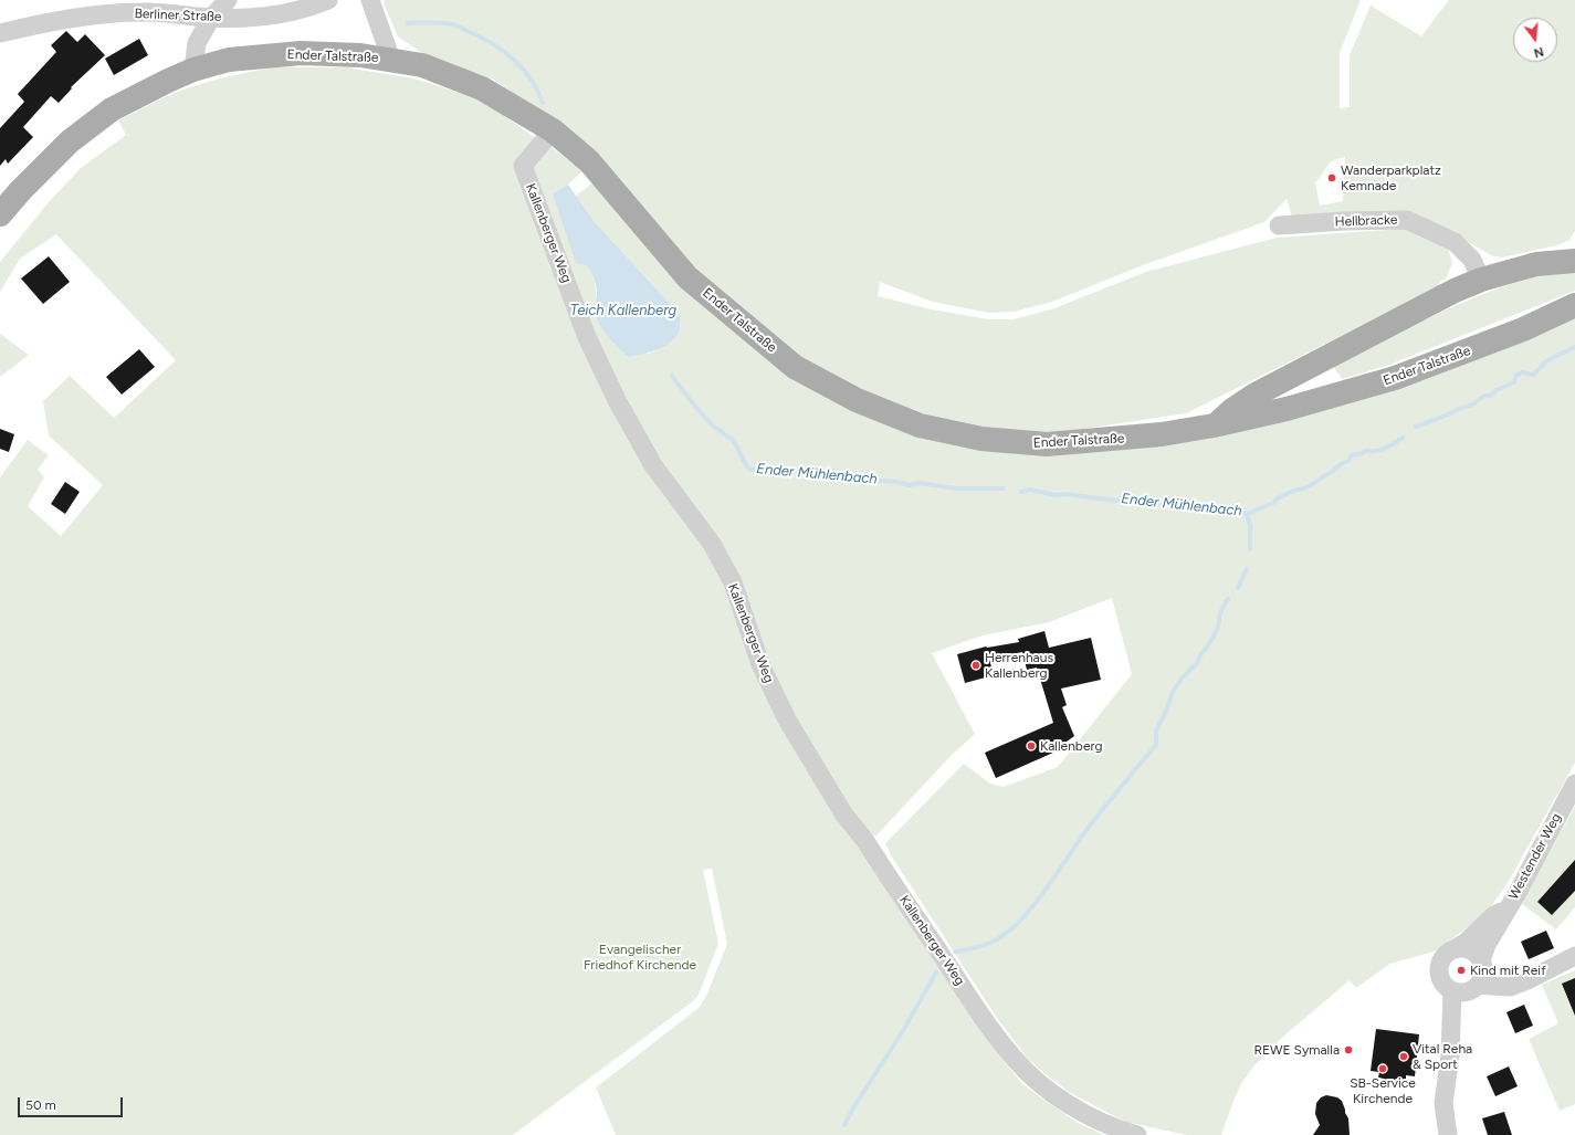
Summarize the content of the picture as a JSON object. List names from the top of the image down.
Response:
{
  "streets": {
    "main road": ["Ender Talstraße"],
    "street": [
      "Berliner Straße",
      "Hellbracke",
      "Kallenberger Weg",
      "Westender Weg"
    ]
  },
  "crossings": [
    ["Ender Talstraße", "Kallenberger Weg"]
  ],
  "water": ["Teich Kallenberg", "Ender Mühlenbach"],
  "parks": ["Evangelischer Friedhof Kirchende"],
  "places": [
    "Wanderparkplatz Kemnade",
    "Herrenhaus Kallenberg",
    "Kallenberg",
    "Kind mit Reif",
    "REWE Symalla",
    "Vital Reha & Sport",
    "SB-Service Kirchende"
  ],
  "scale_bar": "50 m",
  "north": "bottom"
}
